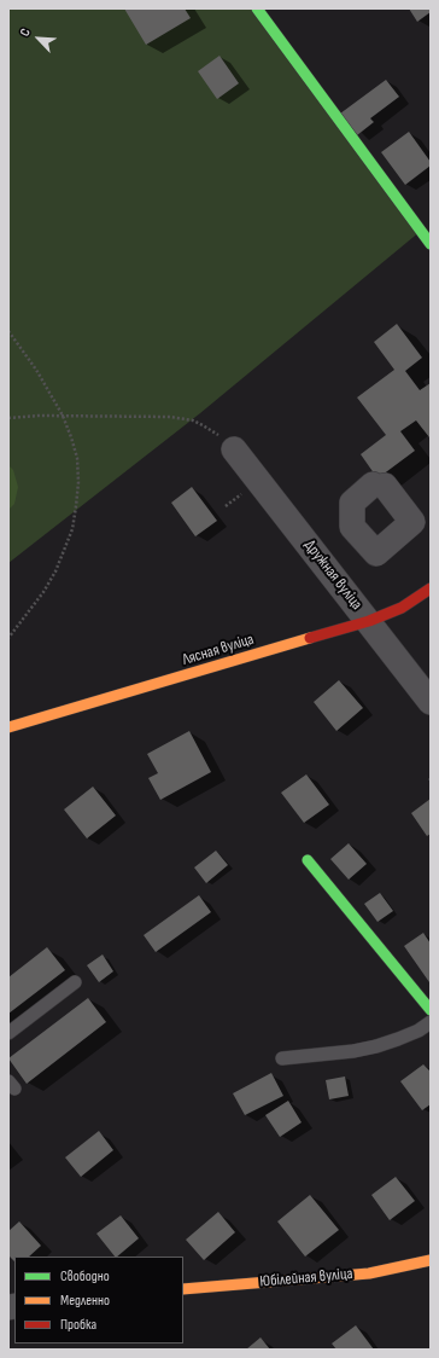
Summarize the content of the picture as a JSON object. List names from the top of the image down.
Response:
{
  "streets": {
    "street": ["Дружная вуліца", "Лясная вуліца", "Юбілейная вуліца"]
  },
  "crossings": [
    ["Дружная вуліца", "Лясная вуліца"]
  ],
  "legend": ["Свободно", "Медленно", "Пробка"],
  "north": "top left"
}
